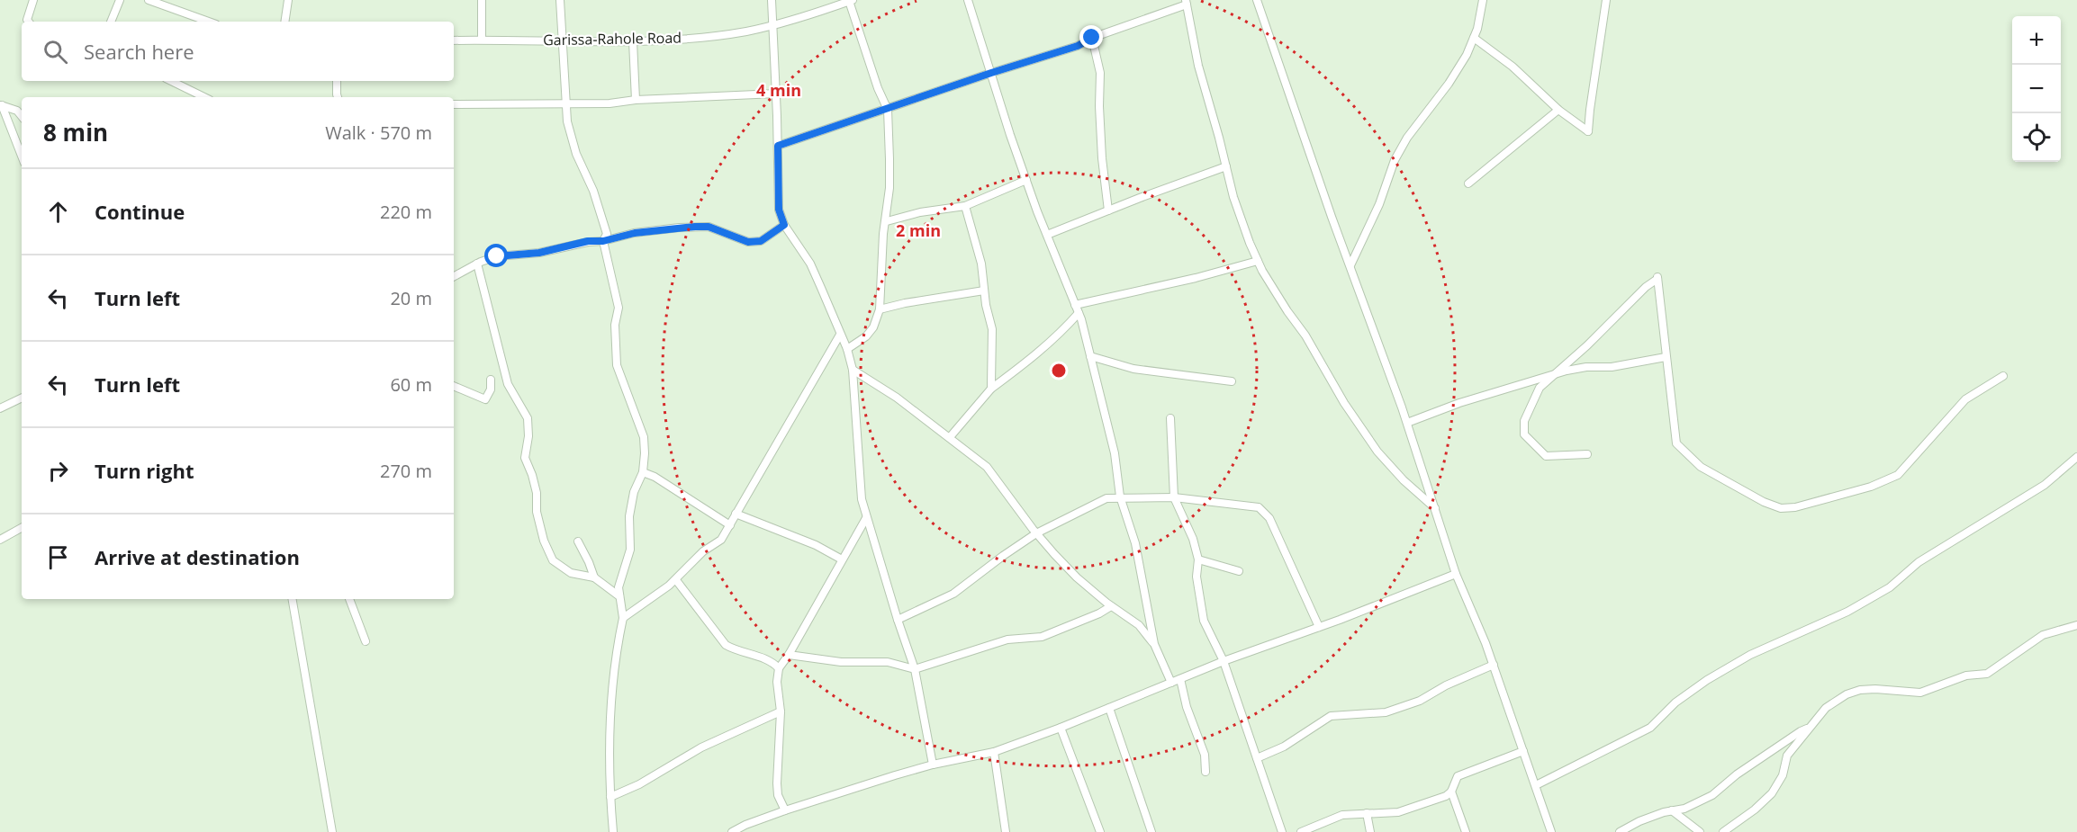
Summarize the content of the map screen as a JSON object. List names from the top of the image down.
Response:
{
  "streets": {
    "street": ["Garissa-Rahole Road"]
  },
  "page": {
    "map_buttons": ["+", "−"],
    "search": "Search here",
    "heading": ["8 min", "Walk · 570 m"],
    "list": [
      ["Continue", "220 m"],
      ["Turn left", "20 m"],
      ["Turn left", "60 m"],
      ["Turn right", "270 m"],
      "Arrive at destination"
    ]
  },
  "rings": ["4 min", "2 min"]
}
